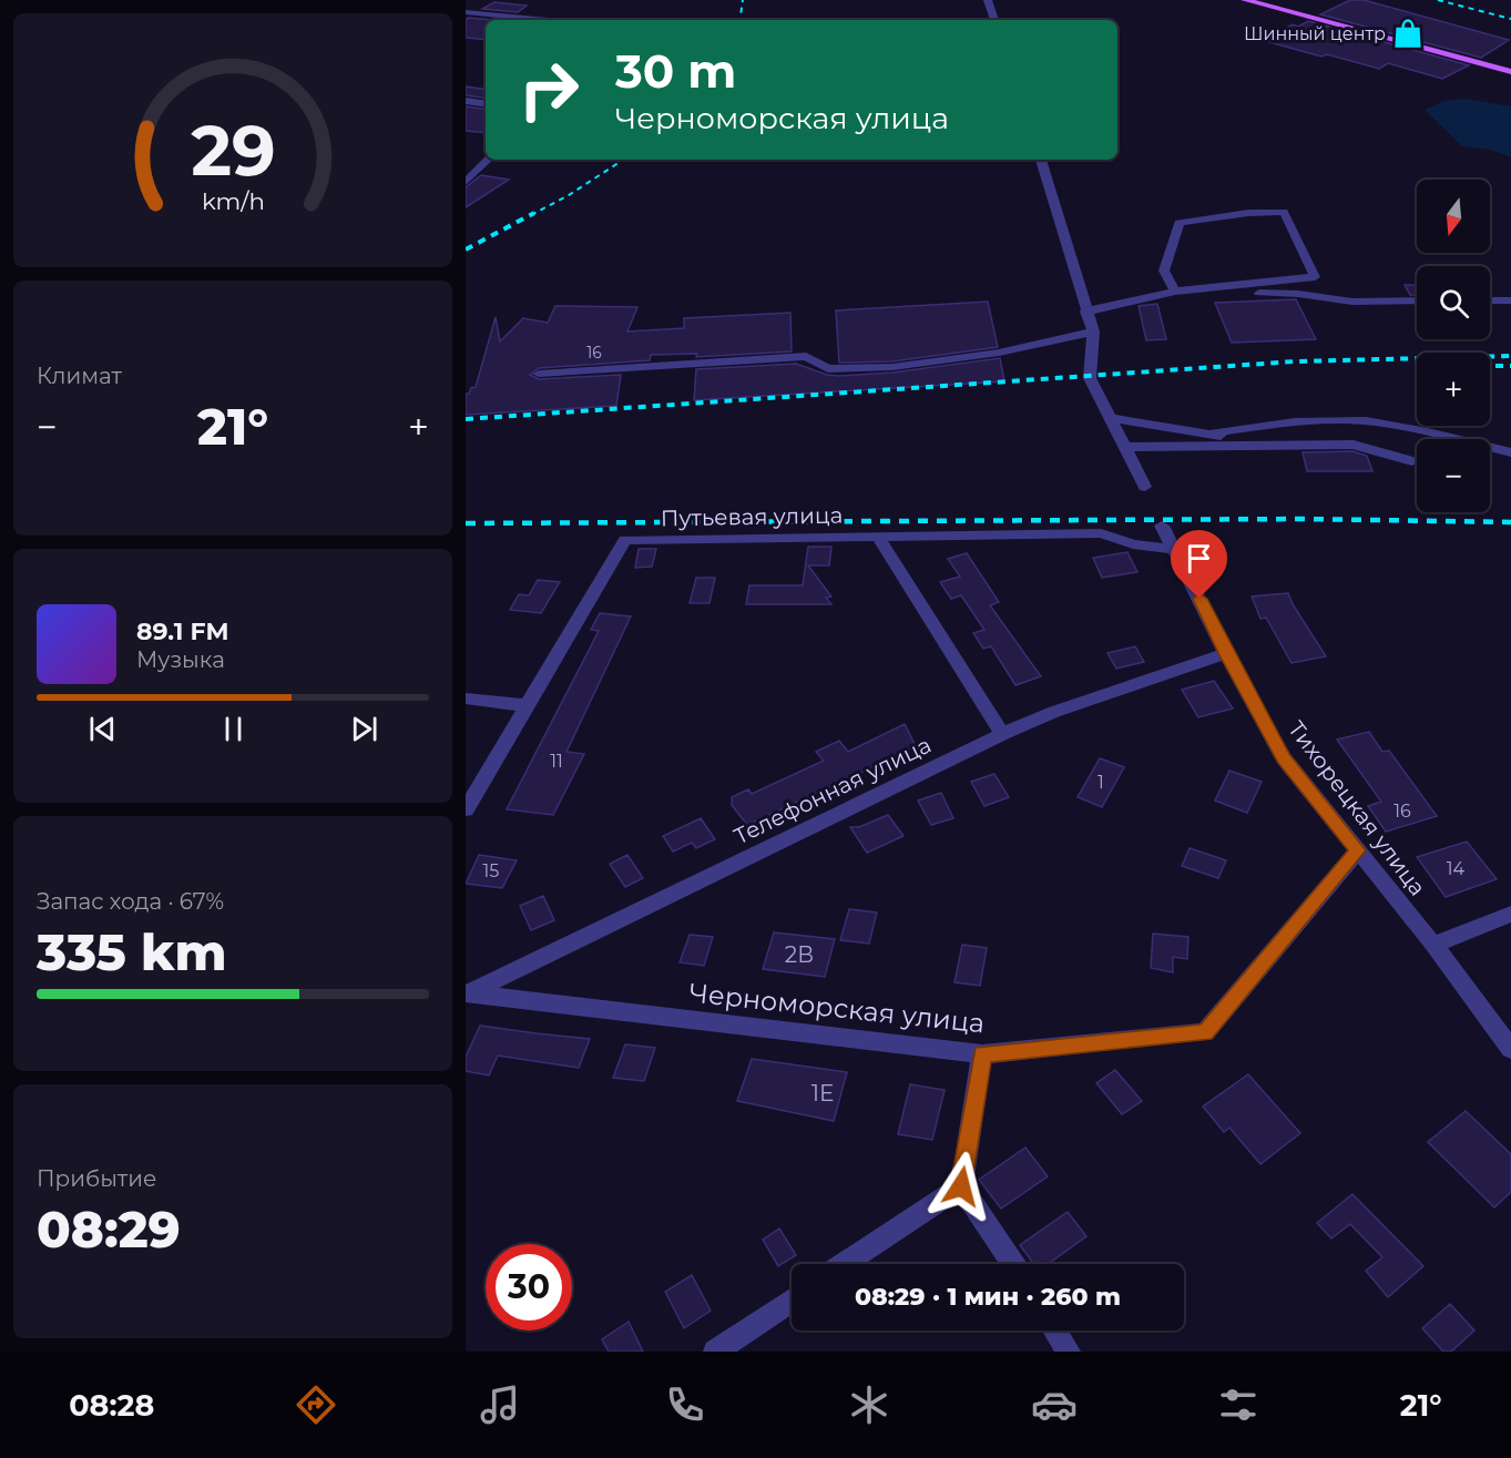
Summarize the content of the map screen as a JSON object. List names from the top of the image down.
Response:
{
  "streets": {
    "street": [
      "Путьевая улица",
      "Телефонная улица",
      "Тихорецкая улица",
      "Черноморская улица"
    ]
  },
  "crossings": [
    ["Путьевая улица", "Тихорецкая улица"],
    ["Телефонная улица", "Тихорецкая улица"],
    ["Телефонная улица", "Черноморская улица"],
    ["Тихорецкая улица", "Черноморская улица"]
  ],
  "places": {
    "shop": ["Шинный центр"]
  },
  "house_numbers": [
    "16",
    "11",
    "1",
    "16",
    "14",
    "15",
    "2В",
    "1Е"
  ],
  "north": "bottom",
  "page": {
    "turn": ["30 m", "Черноморская улица"],
    "map_buttons": ["+", "−"],
    "tile": [
      "Климат",
      ["Запас хода · 67%", "335 km"],
      ["Прибытие", "08:29"]
    ],
    "heat": ["−", "21°", "+"],
    "song": ["89.1 FM", "Музыка"],
    "limit": "30",
    "trip": "08:29 · 1 мин · 260 m",
    "tabs": ["08:28", "21°"],
    "gauge": ["29", "km/h"]
  }
}
